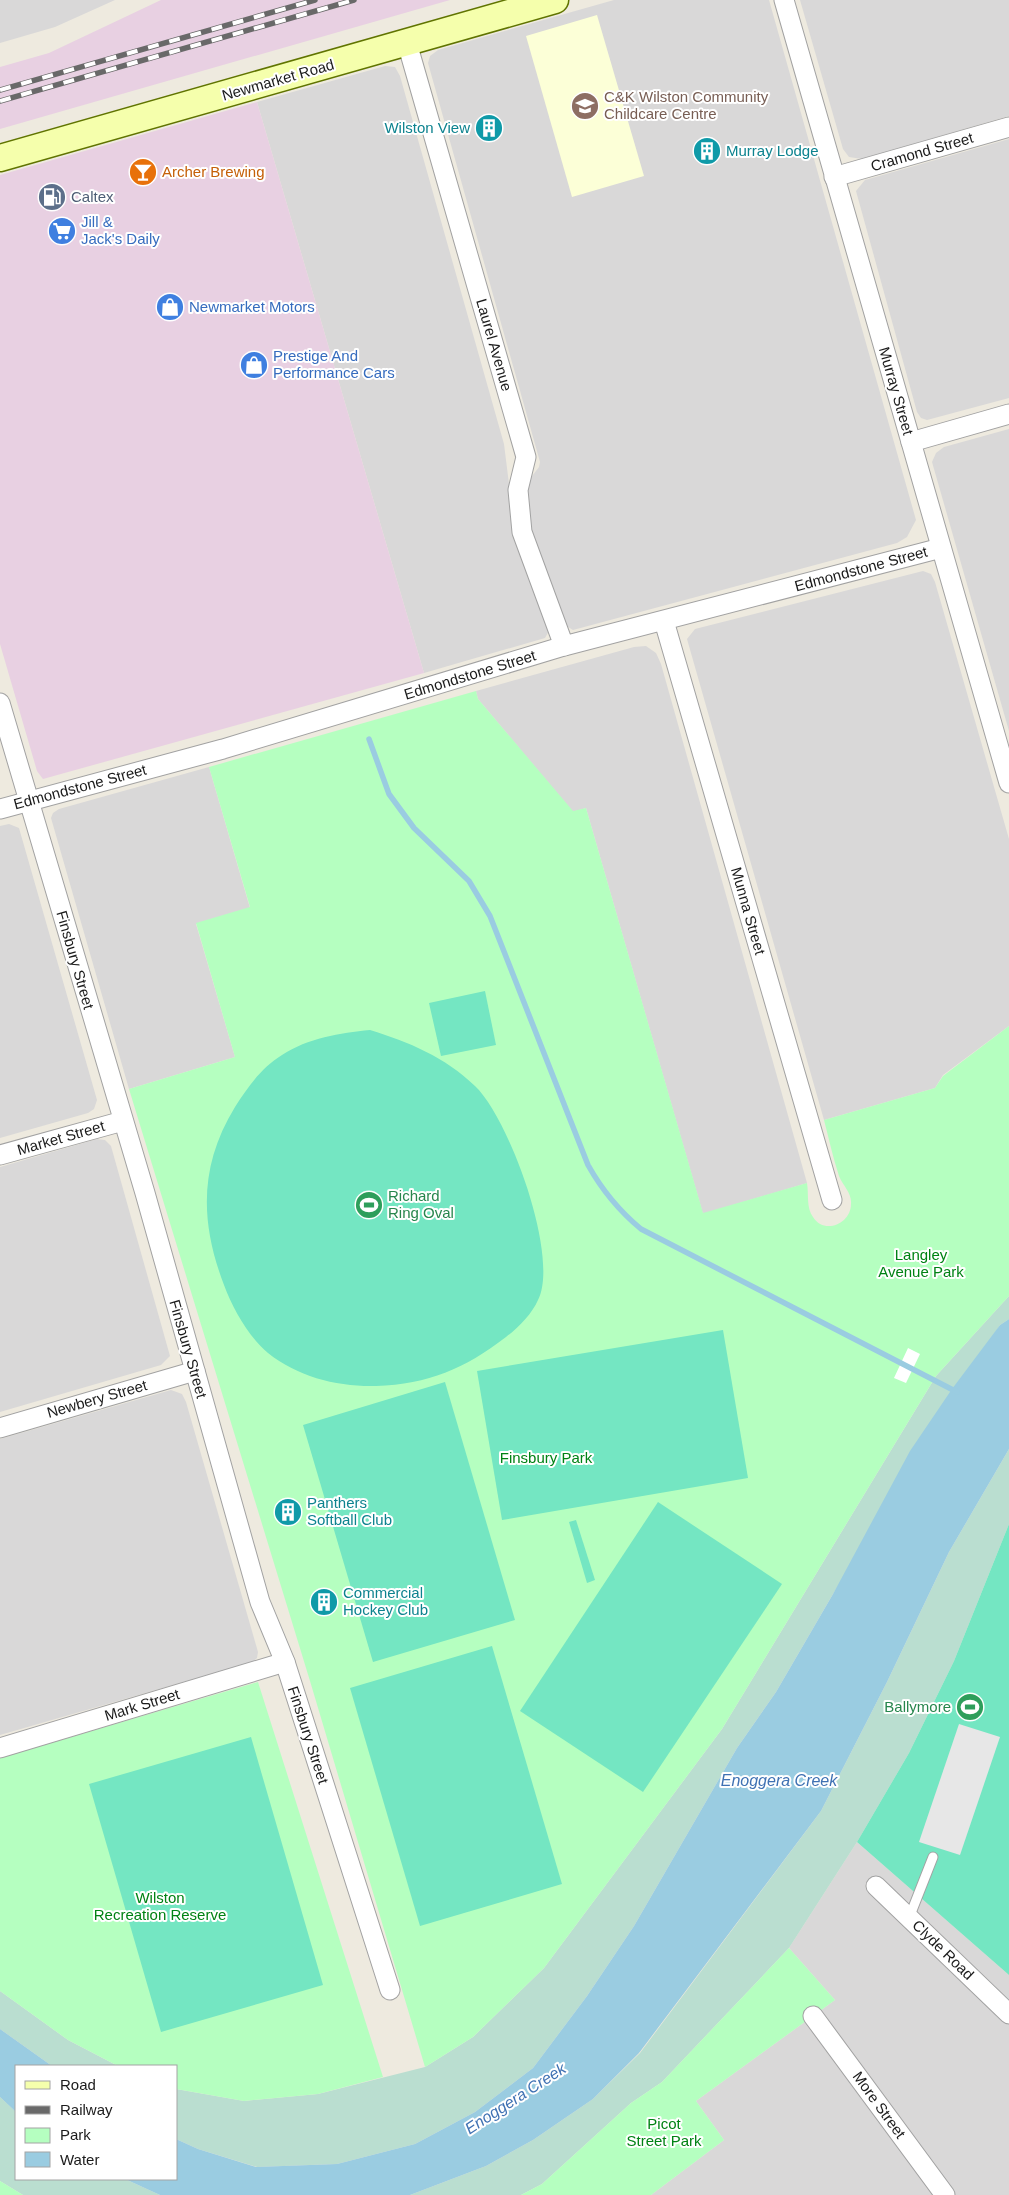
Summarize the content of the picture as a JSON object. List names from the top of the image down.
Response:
{
  "streets": {
    "main road": ["Newmarket Road"],
    "street": [
      "Cramond Street",
      "Laurel Avenue",
      "Murray Street",
      "Edmondstone Street",
      "Munna Street",
      "Finsbury Street",
      "Market Street",
      "Newbery Street",
      "Mark Street",
      "Clyde Road",
      "More Street"
    ]
  },
  "crossings": [
    ["Newmarket Road", "Laurel Avenue"],
    ["Cramond Street", "Murray Street"],
    ["Laurel Avenue", "Edmondstone Street"],
    ["Murray Street", "Edmondstone Street"],
    ["Edmondstone Street", "Munna Street"],
    ["Edmondstone Street", "Finsbury Street"],
    ["Finsbury Street", "Market Street"],
    ["Finsbury Street", "Newbery Street"],
    ["Finsbury Street", "Mark Street"]
  ],
  "water": ["Enoggera Creek"],
  "parks": [
    "Langley Avenue Park",
    "Finsbury Park",
    "Wilston Recreation Reserve",
    "Picot Street Park"
  ],
  "places": {
    "school or university": ["C&K Wilston Community Childcare Centre"],
    "building": [
      "Wilston View",
      "Murray Lodge",
      "Panthers Softball Club",
      "Commercial Hockey Club"
    ],
    "bar": ["Archer Brewing"],
    "fuel station": ["Caltex"],
    "supermarket": ["Jill & Jack's Daily"],
    "shop": ["Newmarket Motors", "Prestige And Performance Cars"],
    "sports": ["Richard Ring Oval", "Ballymore"]
  },
  "legend": [
    "Road",
    "Railway",
    "Park",
    "Water"
  ]
}
